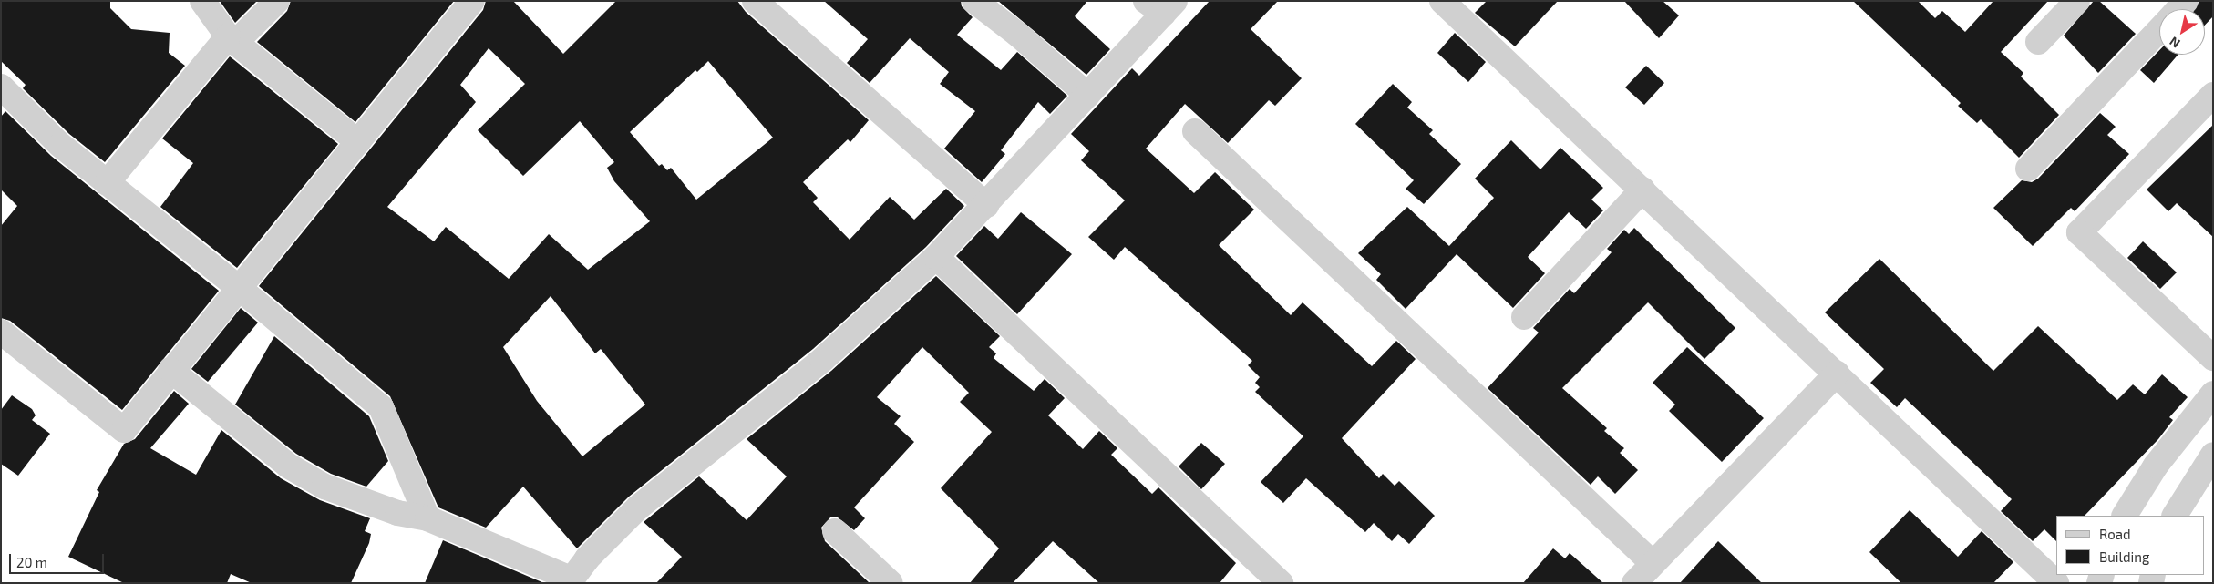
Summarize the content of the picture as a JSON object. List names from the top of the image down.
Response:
{
  "legend": ["Road", "Building"],
  "scale_bar": "20 m",
  "north": "bottom left"
}
